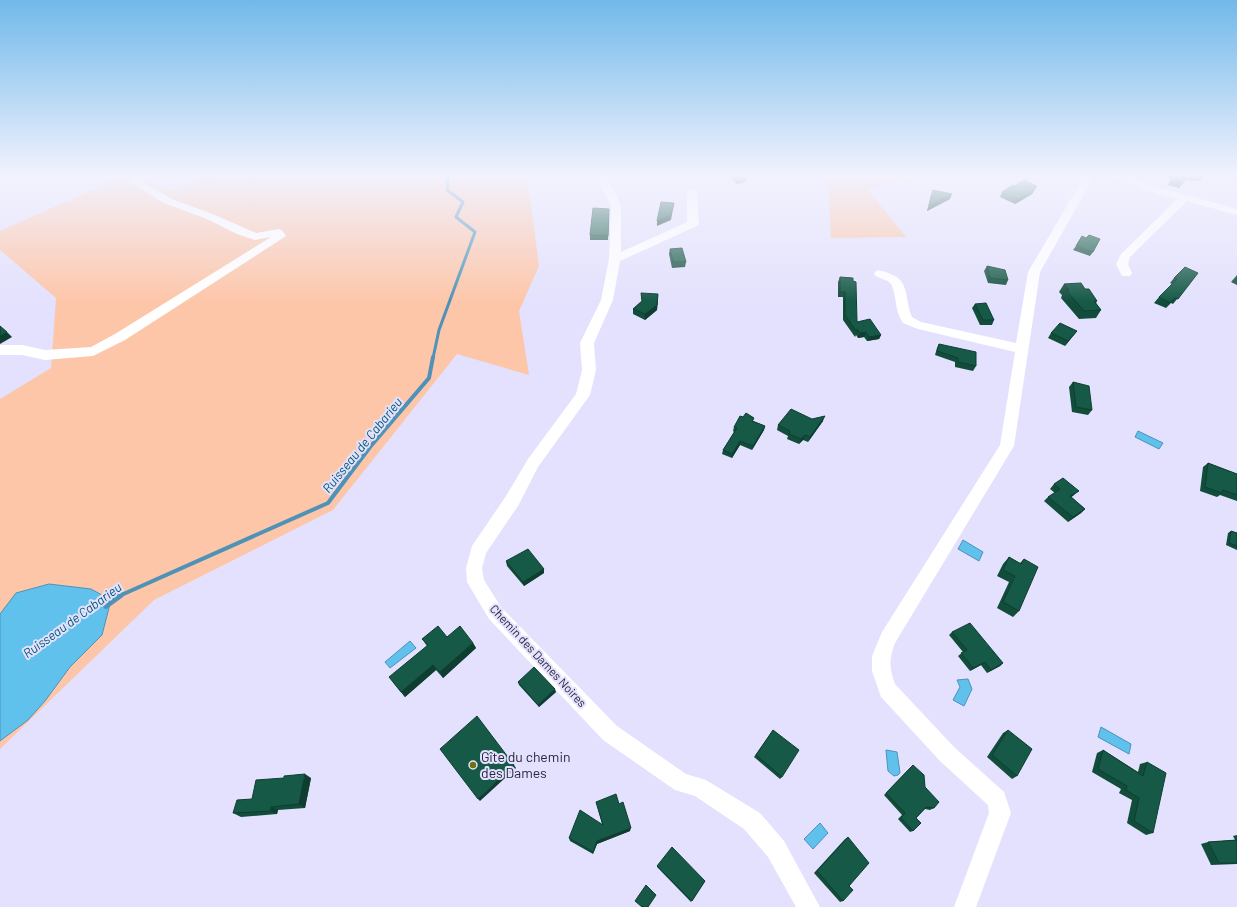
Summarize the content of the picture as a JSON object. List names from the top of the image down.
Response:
{
  "streets": {
    "street": ["Chemin des Dames Noires"]
  },
  "water": ["Ruisseau de Cabarieu"],
  "places": ["Gîte du chemin des Dames"]
}
